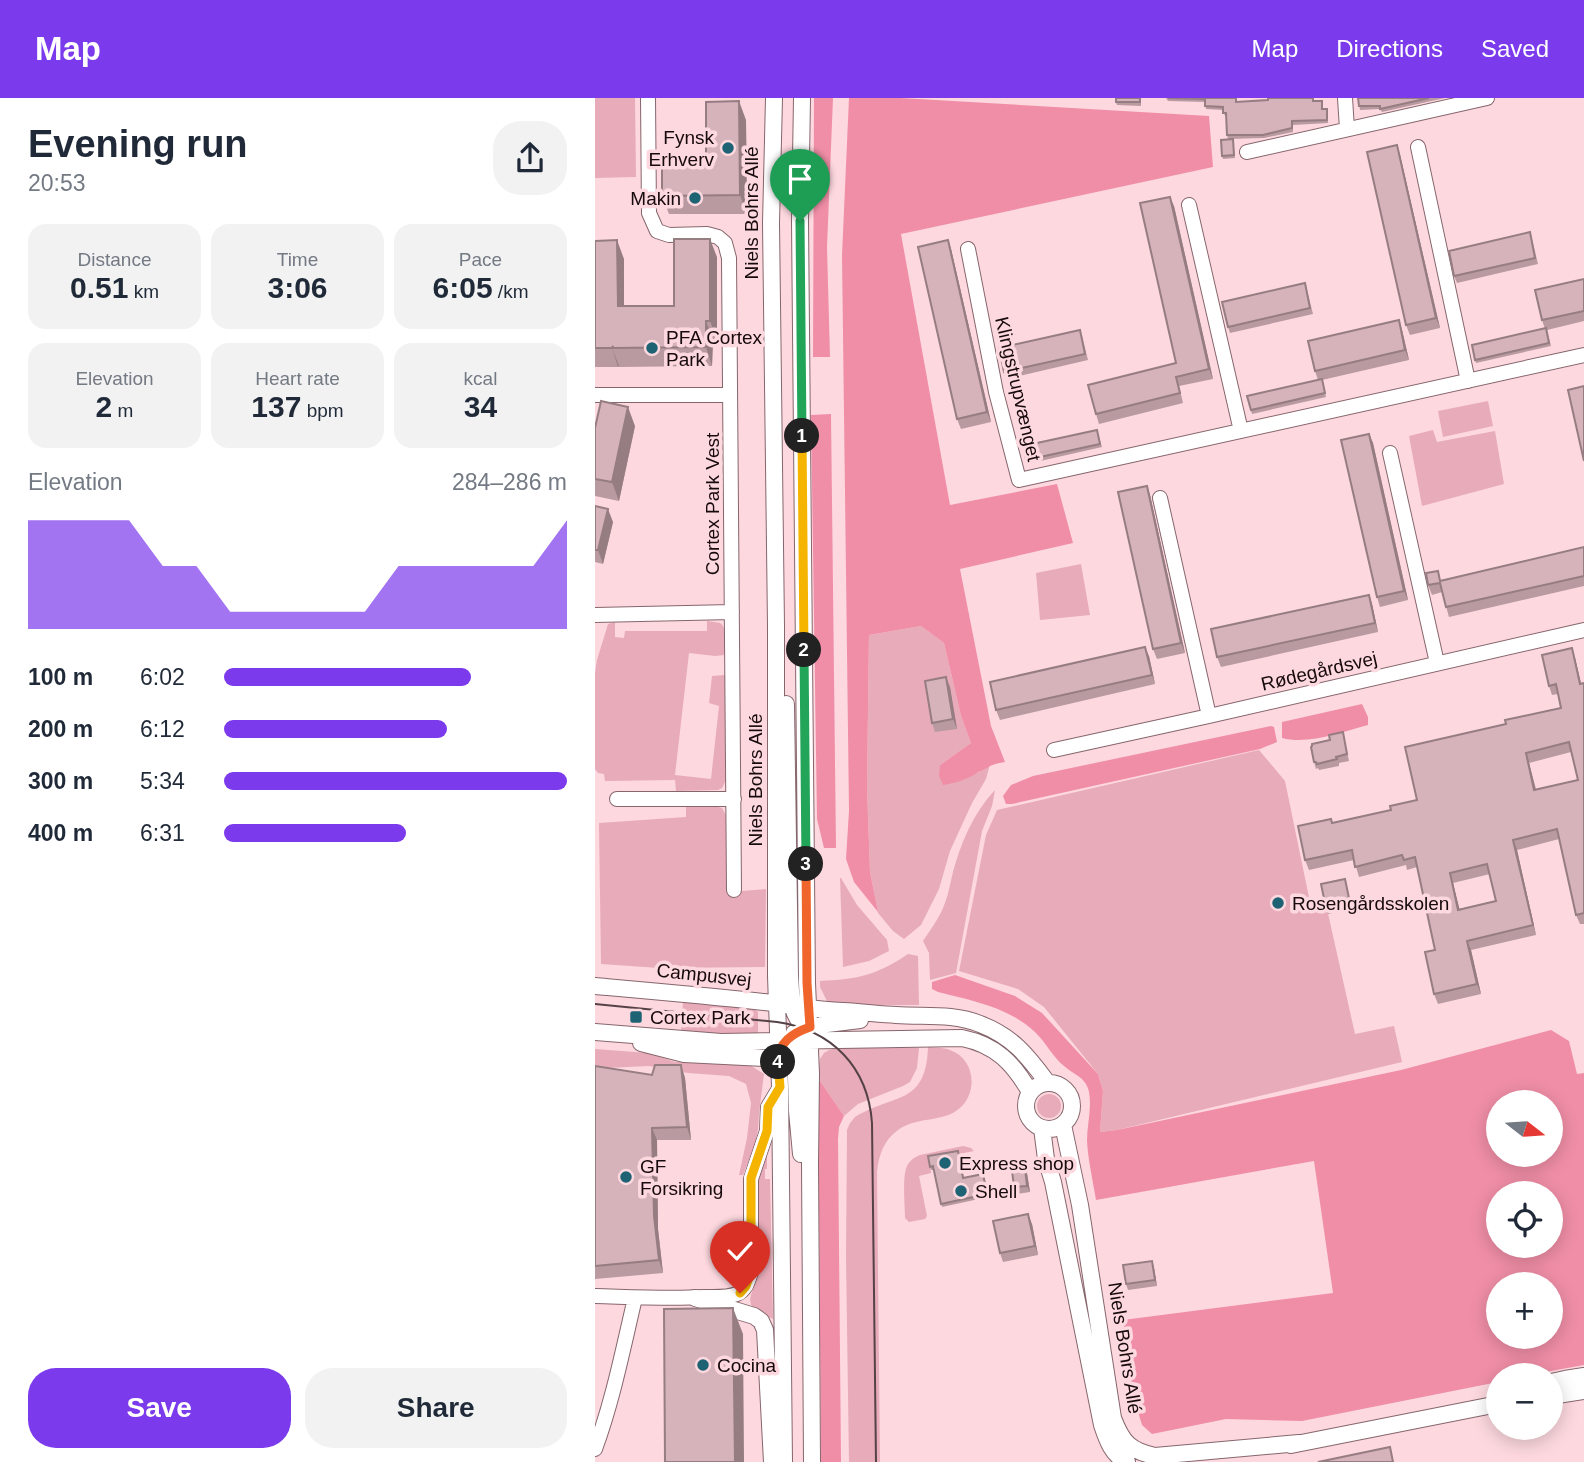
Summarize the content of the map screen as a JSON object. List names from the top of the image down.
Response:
{
  "streets": {
    "street": [
      "Niels Bohrs Allé",
      "Klingstrupvænget",
      "Cortex Park Vest",
      "Rødegårdsvej",
      "Campusvej"
    ]
  },
  "crossings": [
    ["Niels Bohrs Allé", "Campusvej"]
  ],
  "places": {
    "other": [
      "Fynsk Erhverv",
      "Makin",
      "PFA Cortex Park",
      "Rosengårdsskolen",
      "Express shop",
      "GF Forsikring",
      "Shell",
      "Cocina"
    ],
    "transit": ["Cortex Park"]
  },
  "north": "right",
  "page": {
    "header": "Map",
    "nav": ["Map", "Directions", "Saved"],
    "heading": ["Evening run", "20:53"],
    "stats": [
      ["Distance", "0.51 km"],
      ["Time", "3:06"],
      ["Pace", "6:05 /km"],
      ["Elevation", "2 m"],
      ["Heart rate", "137 bpm"],
      ["kcal", "34"]
    ],
    "pins": [
      "1",
      "2",
      "3",
      "4"
    ],
    "chart": ["Elevation", "284–286 m"],
    "list": [
      {
        "name": "100 m",
        "note": "6:02"
      },
      {
        "name": "200 m",
        "note": "6:12"
      },
      {
        "name": "300 m",
        "note": "5:34"
      },
      {
        "name": "400 m",
        "note": "6:31"
      }
    ],
    "map_buttons": ["+", "−"],
    "buttons": ["Save", "Share"]
  }
}
